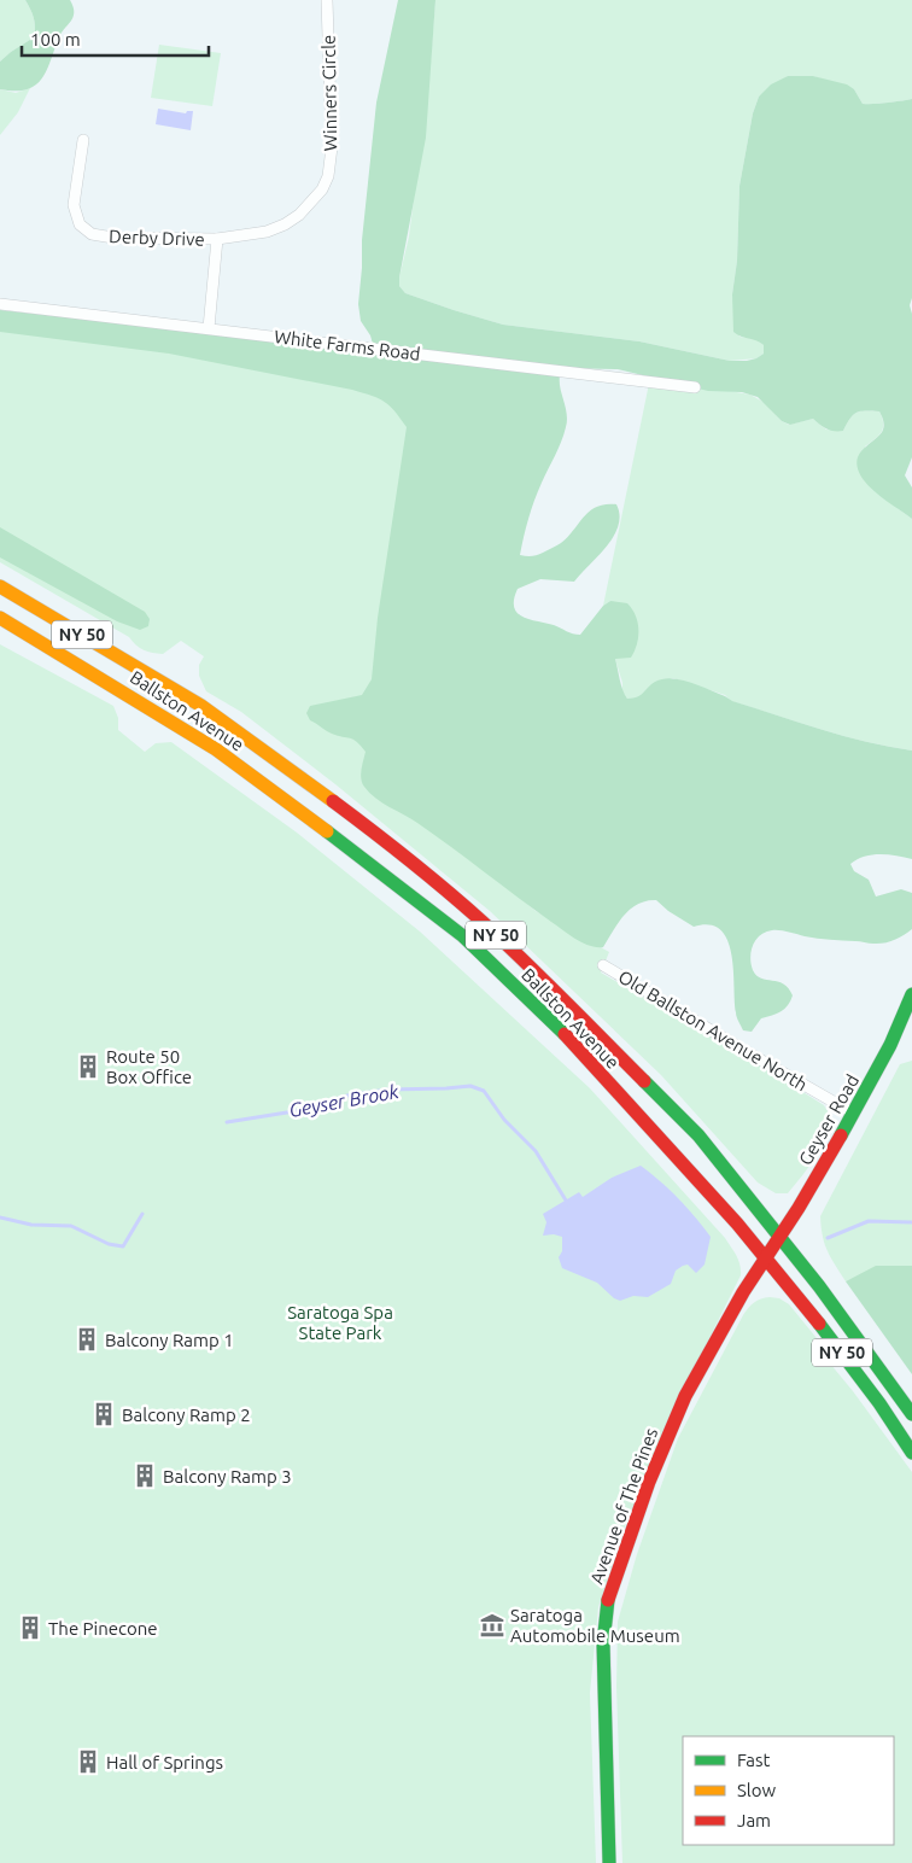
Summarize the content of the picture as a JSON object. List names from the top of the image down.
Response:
{
  "streets": {
    "main road": [
      "NY 50",
      "Ballston Avenue",
      "Geyser Road",
      "Avenue of The Pines"
    ],
    "street": [
      "Winners Circle",
      "Derby Drive",
      "White Farms Road",
      "Old Ballston Avenue North"
    ]
  },
  "crossings": [
    ["Winners Circle", "Derby Drive"],
    ["Ballston Avenue", "Geyser Road"],
    ["Ballston Avenue", "Avenue of The Pines"],
    ["Old Ballston Avenue North", "Geyser Road"],
    ["Geyser Road", "Avenue of The Pines"]
  ],
  "water": ["Geyser Brook"],
  "parks": ["Saratoga Spa State Park"],
  "places": {
    "building": [
      "Route 50 Box Office",
      "Balcony Ramp 1",
      "Balcony Ramp 2",
      "Balcony Ramp 3",
      "The Pinecone",
      "Hall of Springs"
    ],
    "museum": ["Saratoga Automobile Museum"]
  },
  "legend": ["Fast", "Slow", "Jam"],
  "scale_bar": "100 m"
}
